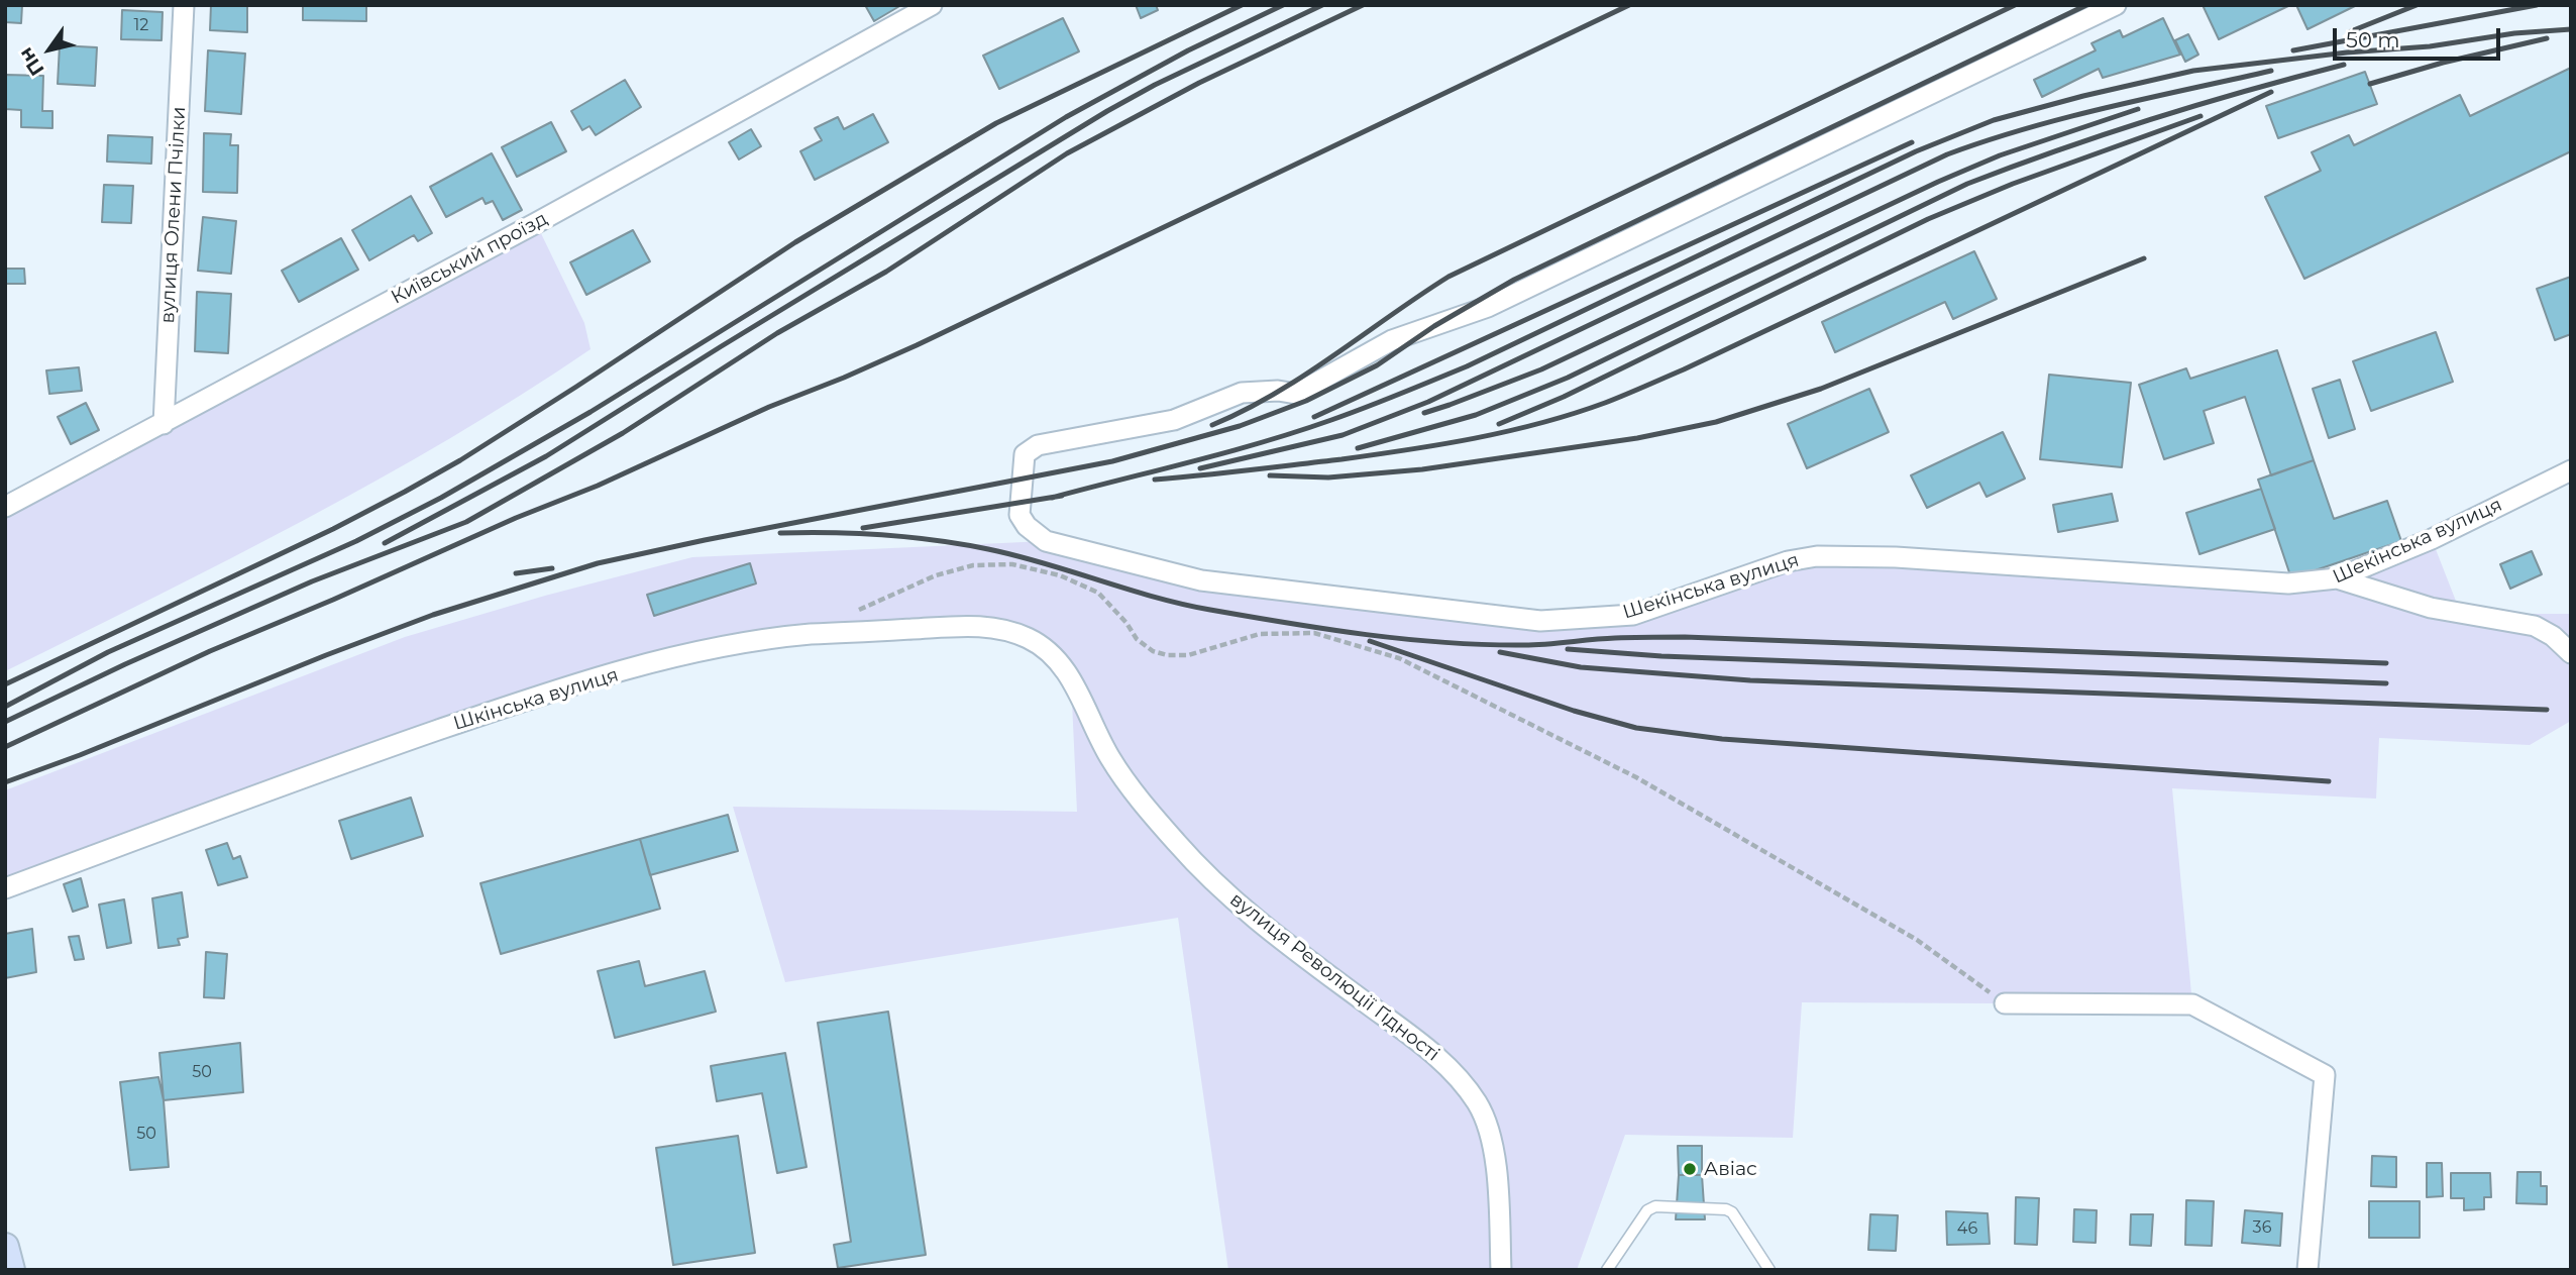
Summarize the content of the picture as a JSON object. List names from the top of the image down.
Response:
{
  "streets": {
    "street": [
      "вулиця Олени Пчілки",
      "Київський проїзд",
      "Шекінська вулиця",
      "Шкінська вулиця",
      "вулиця Революції Гідності"
    ]
  },
  "crossings": [
    ["вулиця Олени Пчілки", "Київський проїзд"],
    ["Шкінська вулиця", "вулиця Революції Гідності"]
  ],
  "places": ["Авіас"],
  "house_numbers": [
    "12",
    "50",
    "50",
    "36",
    "46"
  ],
  "scale_bar": "50 m",
  "north": "bottom left"
}
